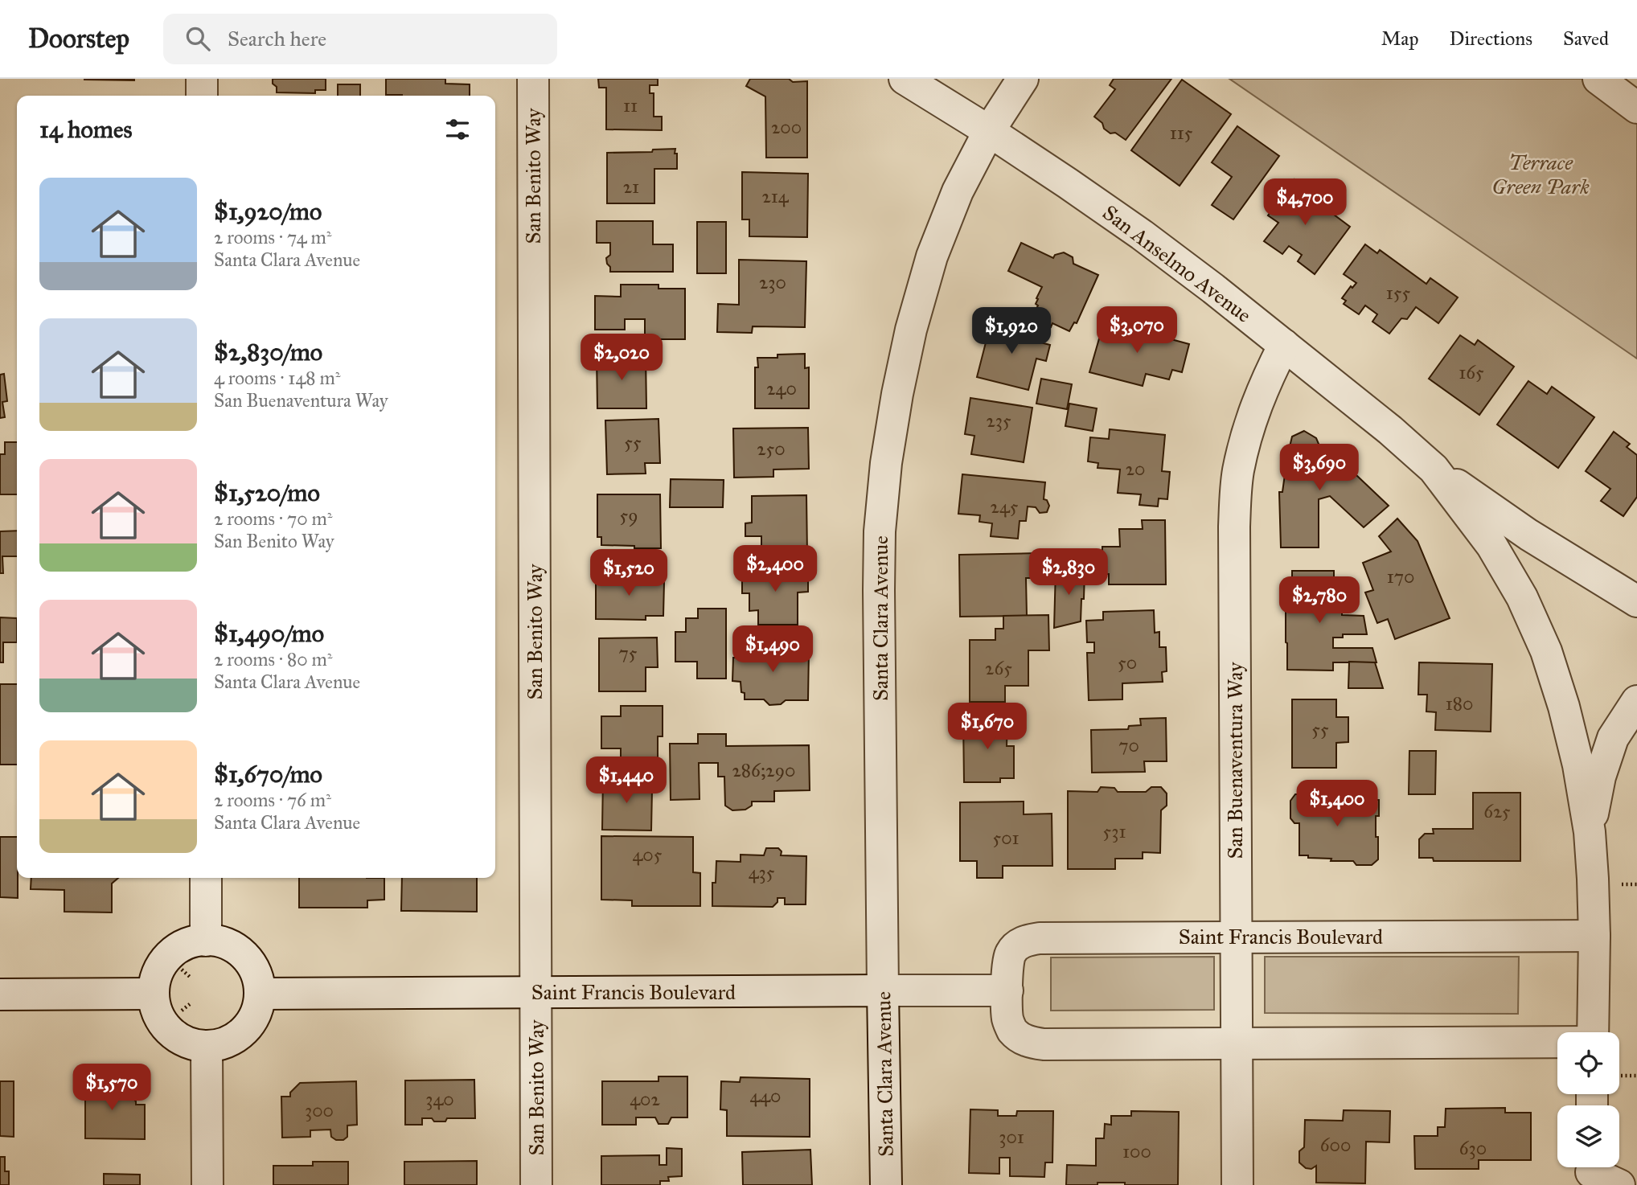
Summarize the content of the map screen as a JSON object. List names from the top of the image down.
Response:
{
  "streets": {
    "street": [
      "San Benito Way",
      "San Anselmo Avenue",
      "Santa Clara Avenue",
      "San Buenaventura Way",
      "Saint Francis Boulevard"
    ]
  },
  "crossings": [
    ["San Benito Way", "Saint Francis Boulevard"],
    ["San Anselmo Avenue", "Santa Clara Avenue"],
    ["San Anselmo Avenue", "San Buenaventura Way"],
    ["San Anselmo Avenue", "Saint Francis Boulevard"],
    ["Santa Clara Avenue", "Saint Francis Boulevard"],
    ["San Buenaventura Way", "Saint Francis Boulevard"]
  ],
  "parks": ["Terrace Green Park"],
  "house_numbers": [
    "11",
    "200",
    "115",
    "21",
    "214",
    "230",
    "155",
    "165",
    "240",
    "235",
    "55",
    "250",
    "20",
    "245",
    "59",
    "170",
    "75",
    "50",
    "265",
    "180",
    "55",
    "70",
    "286;290",
    "625",
    "531",
    "501",
    "405",
    "435",
    "440",
    "340",
    "402",
    "300",
    "301",
    "600",
    "630",
    "100"
  ],
  "page": {
    "header": "Doorstep",
    "search": "Search here",
    "nav": ["Map", "Directions", "Saved"],
    "heading": "14 homes",
    "list": [
      {
        "name": "$1,920/mo",
        "note": "2 rooms · 74 m² · Santa Clara Avenue"
      },
      {
        "name": "$2,830/mo",
        "note": "4 rooms · 148 m² · San Buenaventura Way"
      },
      {
        "name": "$1,520/mo",
        "note": "2 rooms · 70 m² · San Benito Way"
      },
      {
        "name": "$1,490/mo",
        "note": "2 rooms · 80 m² · Santa Clara Avenue"
      },
      {
        "name": "$1,670/mo",
        "note": "2 rooms · 76 m² · Santa Clara Avenue"
      }
    ],
    "price": [
      "$4,700",
      "$3,070",
      "$1,920",
      "$2,020",
      "$3,690",
      "$2,400",
      "$2,830",
      "$1,520",
      "$2,780",
      "$1,490",
      "$1,670",
      "$1,440",
      "$1,400",
      "$1,570"
    ]
  }
}
